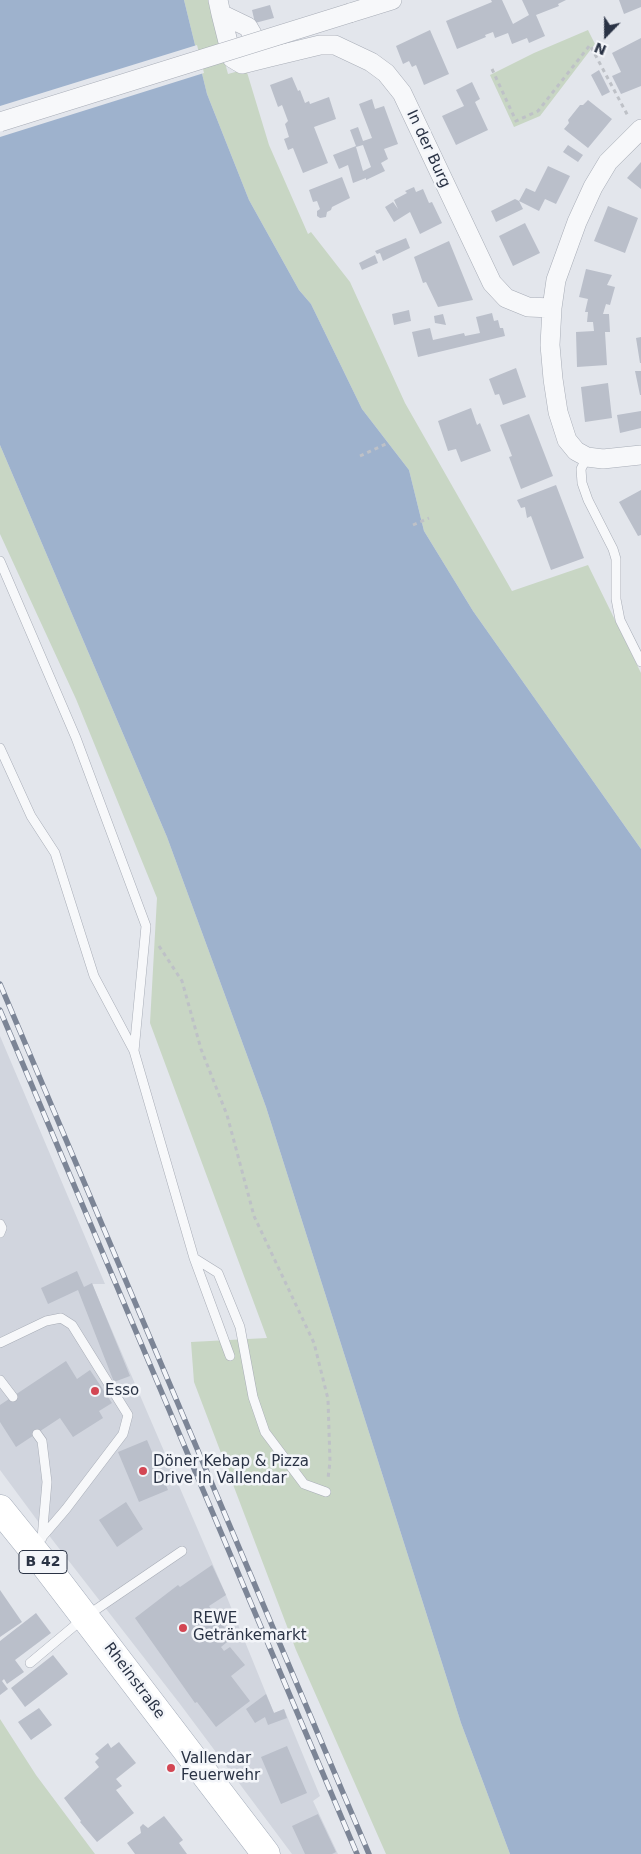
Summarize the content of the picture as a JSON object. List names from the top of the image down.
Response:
{
  "streets": {
    "main road": ["B 42", "Rheinstraße"],
    "street": ["In der Burg"]
  },
  "places": [
    "Esso",
    "Döner Kebap & Pizza Drive In Vallendar",
    "REWE Getränkemarkt",
    "Vallendar Feuerwehr"
  ],
  "north": "bottom"
}
